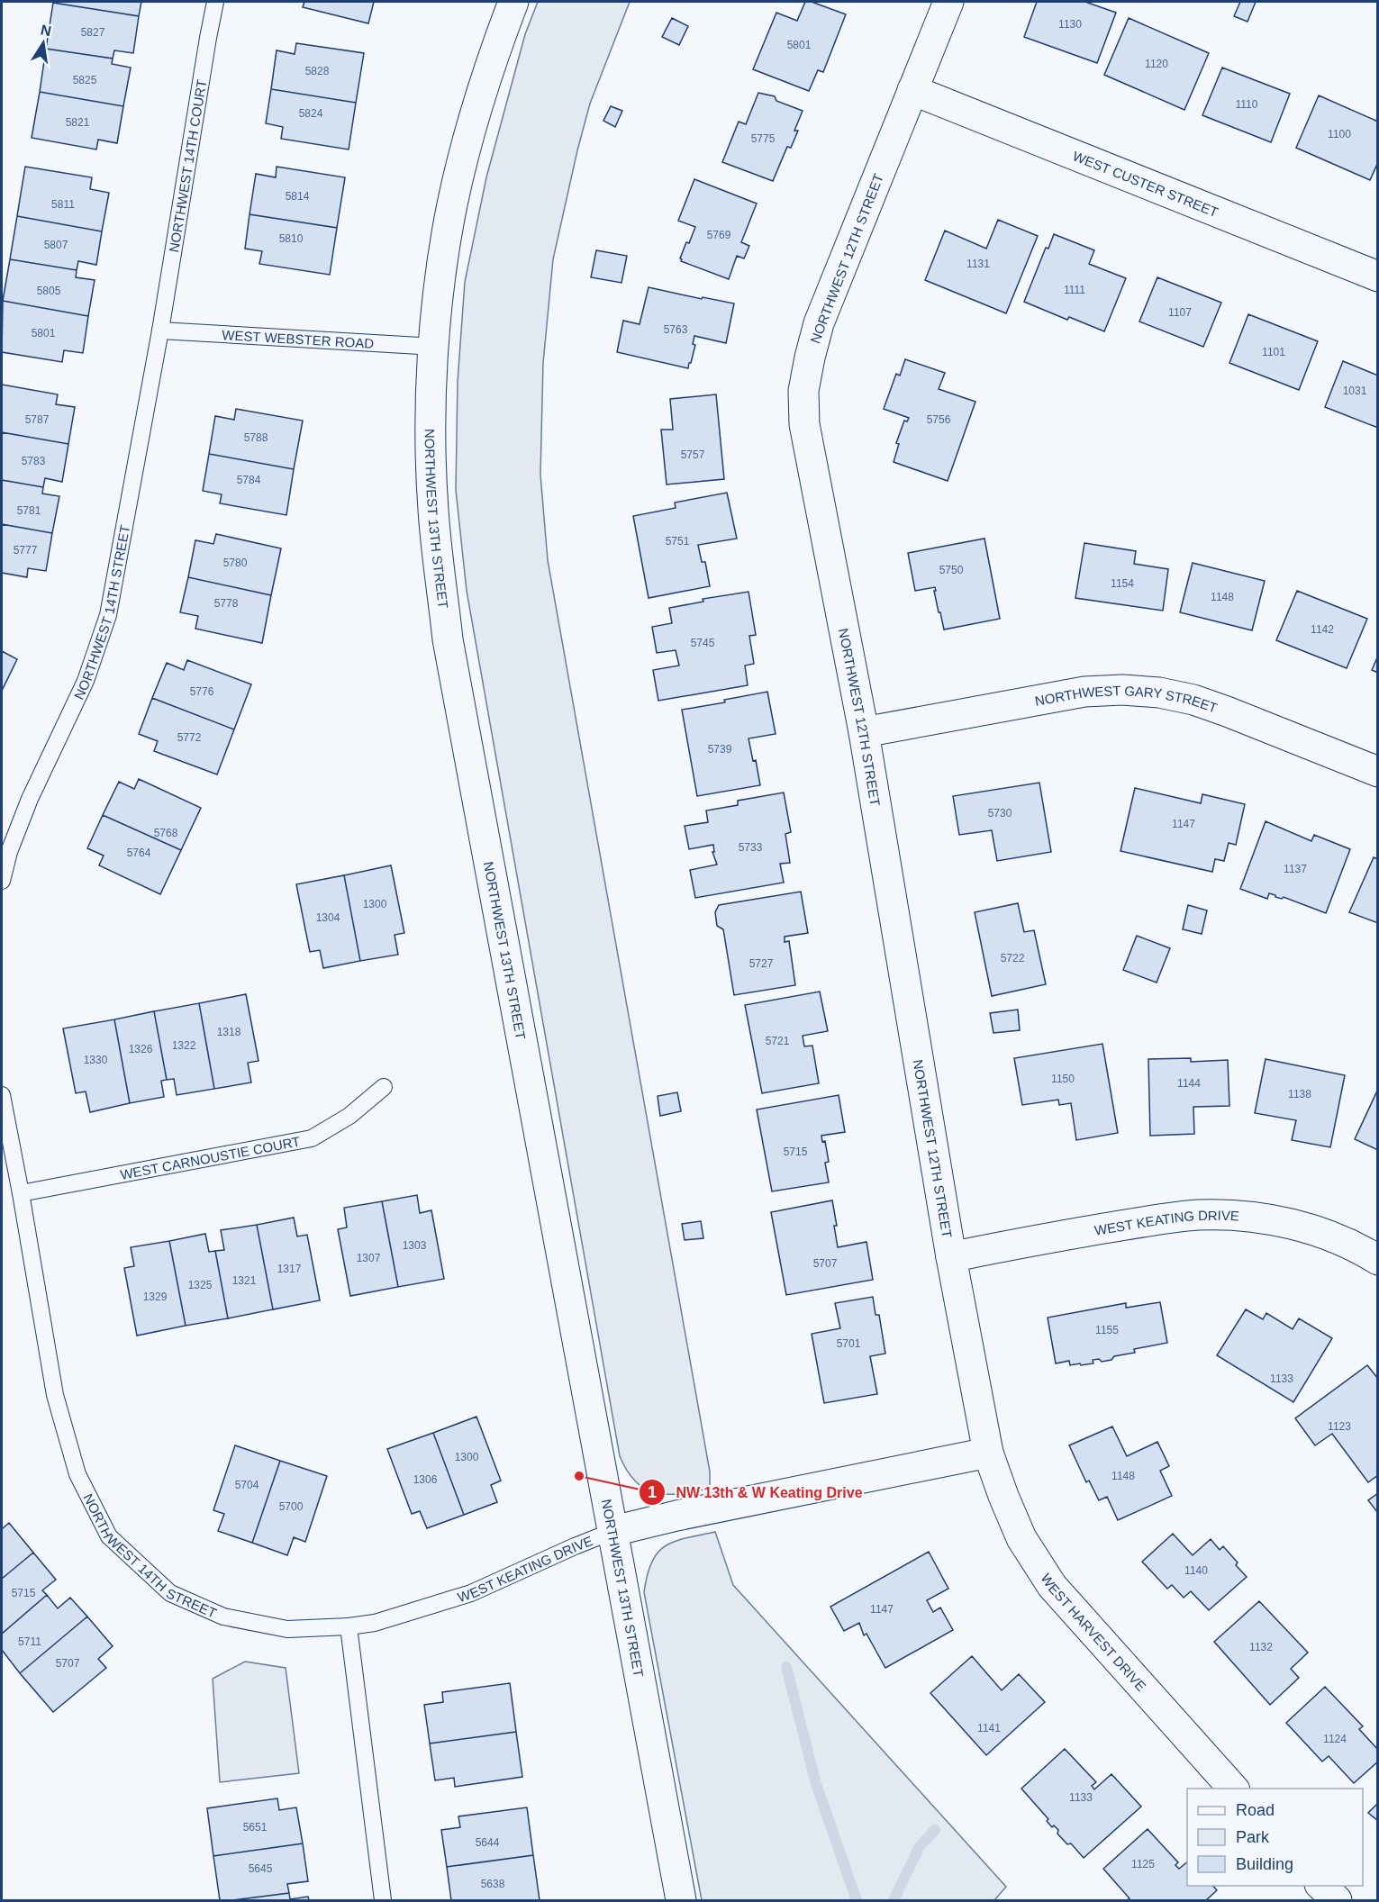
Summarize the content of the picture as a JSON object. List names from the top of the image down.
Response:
{
  "streets": {
    "street": [
      "WEST CUSTER STREET",
      "NORTHWEST 12TH STREET",
      "NORTHWEST 13TH STREET",
      "NORTHWEST GARY STREET",
      "WEST KEATING DRIVE",
      "WEST HARVEST DRIVE"
    ],
    "lane": [
      "NORTHWEST 14TH COURT",
      "WEST WEBSTER ROAD",
      "NORTHWEST 14TH STREET",
      "WEST CARNOUSTIE COURT"
    ]
  },
  "crossings": [
    ["NORTHWEST 14TH COURT", "WEST WEBSTER ROAD"],
    ["NORTHWEST 14TH COURT", "NORTHWEST 14TH STREET"],
    ["WEST CUSTER STREET", "NORTHWEST 12TH STREET"],
    ["NORTHWEST 12TH STREET", "NORTHWEST GARY STREET"],
    ["NORTHWEST 12TH STREET", "WEST KEATING DRIVE"],
    ["NORTHWEST 12TH STREET", "WEST HARVEST DRIVE"],
    ["WEST WEBSTER ROAD", "NORTHWEST 13TH STREET"],
    ["WEST WEBSTER ROAD", "NORTHWEST 14TH STREET"],
    ["NORTHWEST 13TH STREET", "WEST KEATING DRIVE"],
    ["NORTHWEST 14TH STREET", "WEST CARNOUSTIE COURT"],
    ["NORTHWEST 14TH STREET", "WEST KEATING DRIVE"],
    ["WEST KEATING DRIVE", "WEST HARVEST DRIVE"]
  ],
  "places": ["NW 13th & W Keating Drive"],
  "house_numbers": [
    "1130",
    "5827",
    "5801",
    "1120",
    "5828",
    "5825",
    "1110",
    "5824",
    "5821",
    "1100",
    "5775",
    "5814",
    "5811",
    "5769",
    "5810",
    "5807",
    "1131",
    "1111",
    "5805",
    "1107",
    "5763",
    "5801",
    "1101",
    "1031",
    "5787",
    "5756",
    "5788",
    "5757",
    "5783",
    "5784",
    "5781",
    "5751",
    "5777",
    "5780",
    "5750",
    "1154",
    "1148",
    "5778",
    "1142",
    "5745",
    "5776",
    "5772",
    "5739",
    "5730",
    "1147",
    "5768",
    "5733",
    "5764",
    "1137",
    "1300",
    "1304",
    "5722",
    "5727",
    "1318",
    "5721",
    "1322",
    "1326",
    "1330",
    "1150",
    "1144",
    "1138",
    "5715",
    "1303",
    "1307",
    "5707",
    "1317",
    "1321",
    "1325",
    "1329",
    "1155",
    "5701",
    "1133",
    "1123",
    "1300",
    "1148",
    "1306",
    "5704",
    "5700",
    "1140",
    "5715",
    "1147",
    "5711",
    "1132",
    "5707",
    "1141",
    "1124",
    "1133",
    "5651",
    "5644",
    "1125",
    "5645",
    "5638"
  ],
  "legend": ["Road", "Park", "Building"],
  "north": "top"
}
